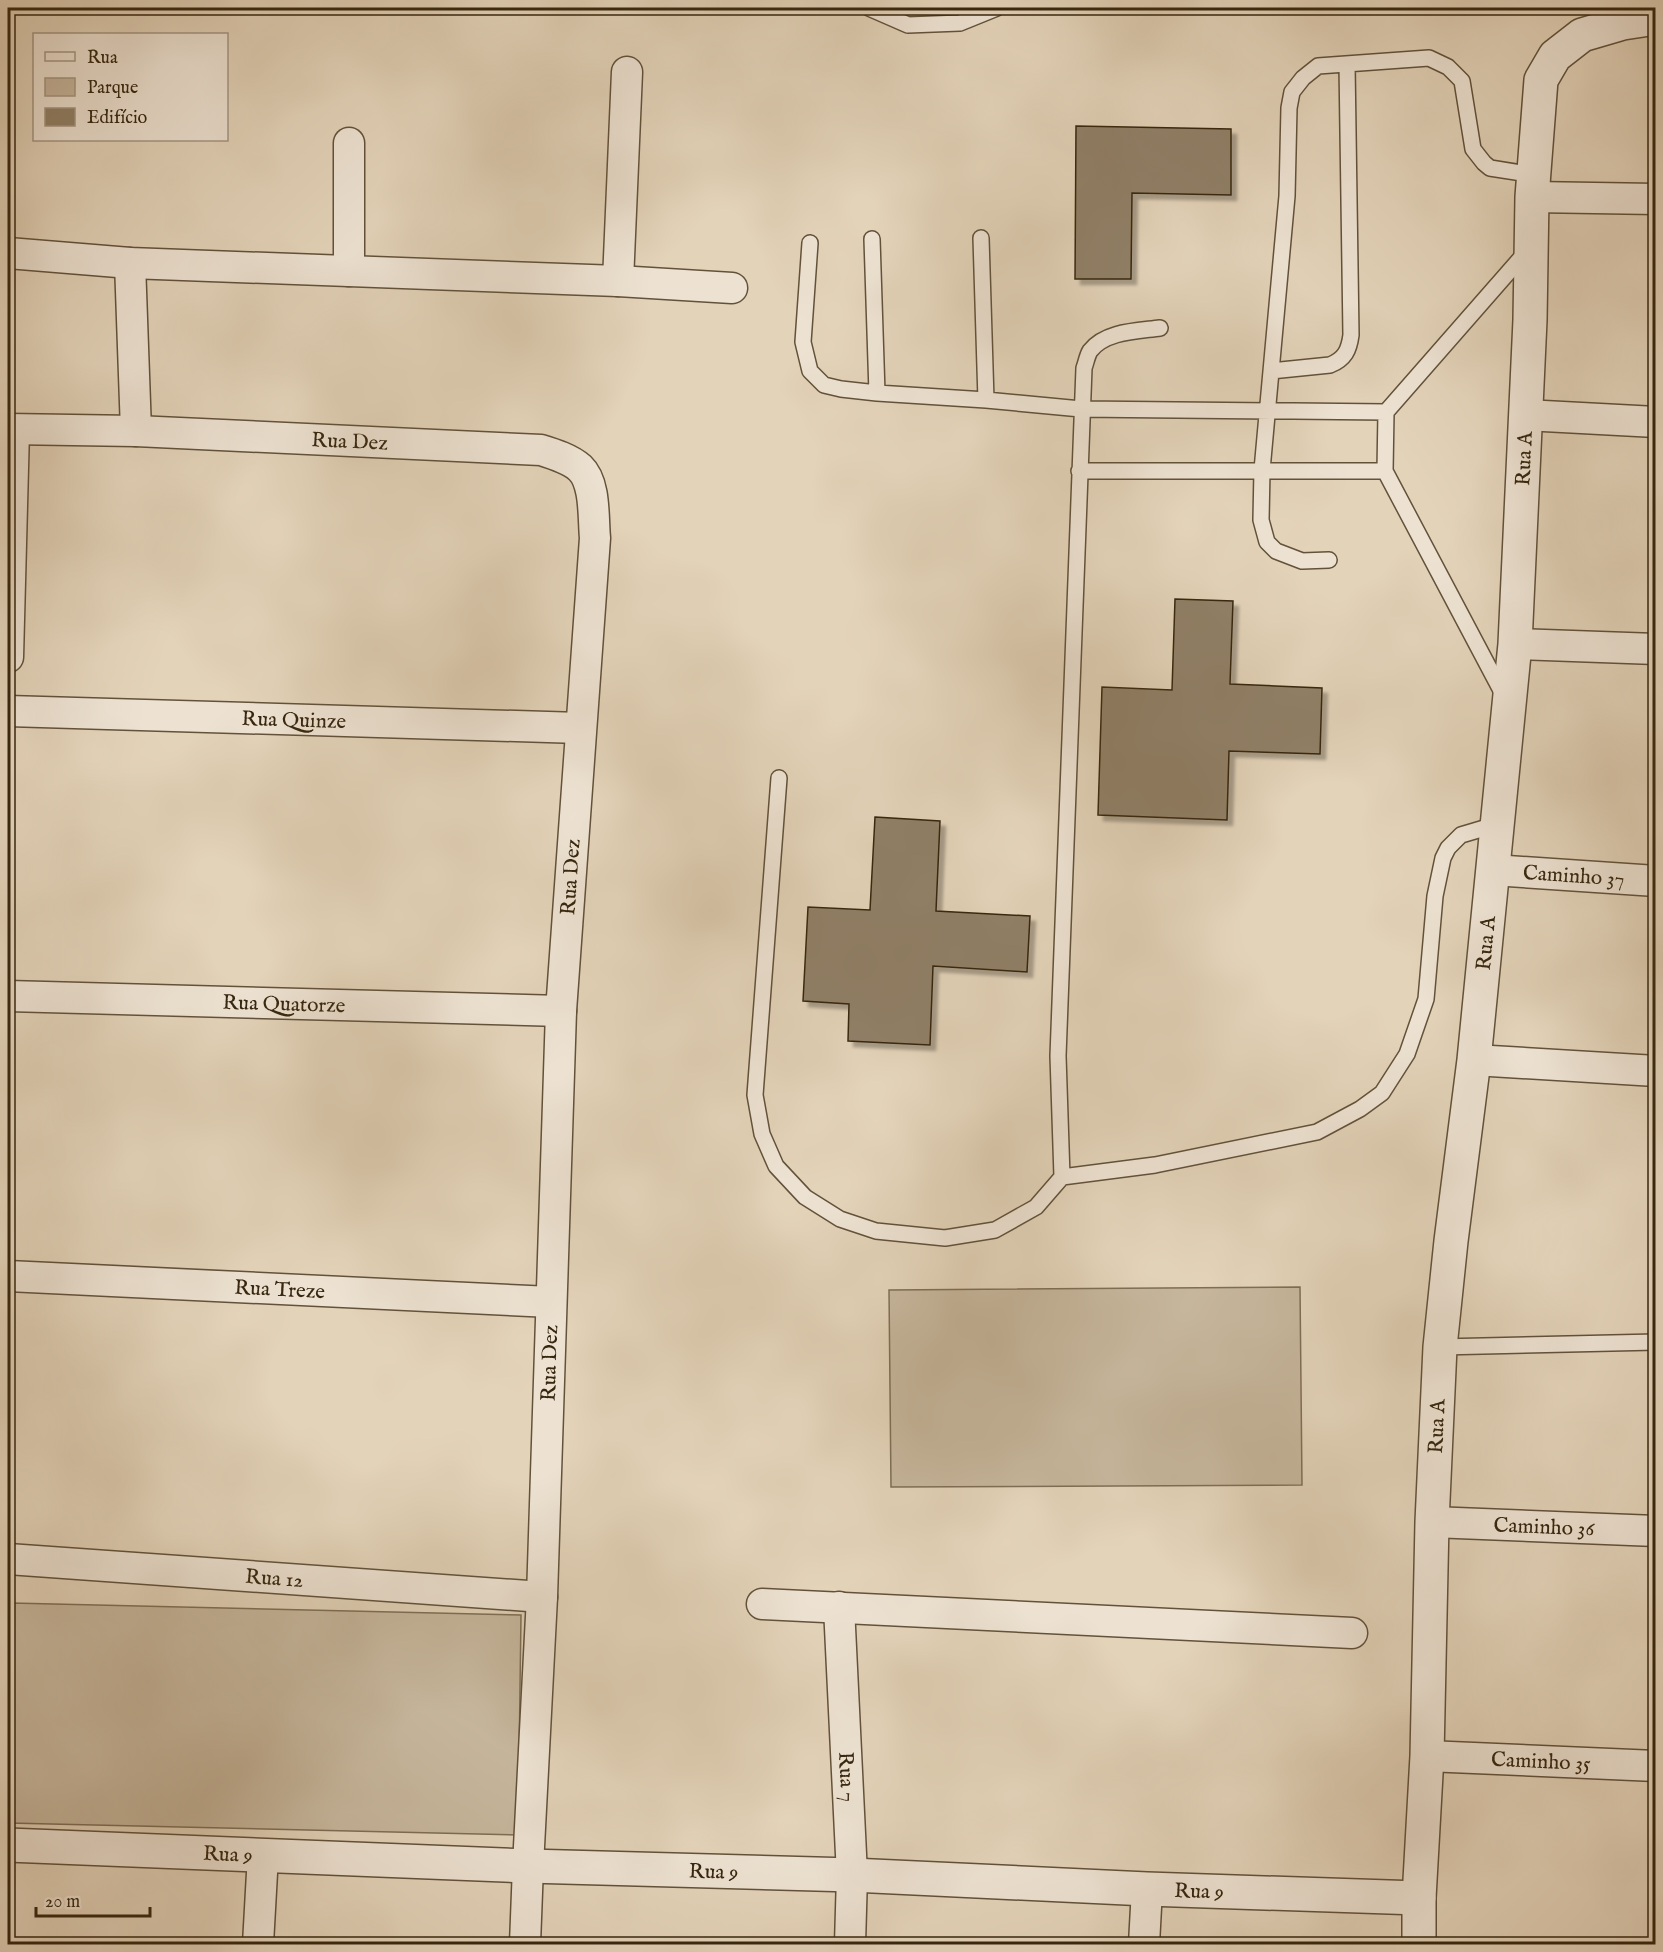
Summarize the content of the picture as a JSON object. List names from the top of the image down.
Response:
{
  "streets": {
    "street": [
      "Rua Dez",
      "Rua A",
      "Rua Quinze",
      "Caminho 37",
      "Rua Quatorze",
      "Rua Treze",
      "Caminho 36",
      "Rua 12",
      "Caminho 35",
      "Rua 7",
      "Rua 9"
    ]
  },
  "crossings": [
    ["Rua Dez", "Rua Quinze"],
    ["Rua Dez", "Rua Quatorze"],
    ["Rua Dez", "Rua Treze"],
    ["Rua Dez", "Rua 12"],
    ["Rua Dez", "Rua 9"],
    ["Rua A", "Caminho 37"],
    ["Rua A", "Caminho 36"],
    ["Rua A", "Caminho 35"],
    ["Rua A", "Rua 9"],
    ["Rua 7", "Rua 9"]
  ],
  "legend": ["Rua", "Parque", "Edifício"],
  "scale_bar": "20 m"
}
